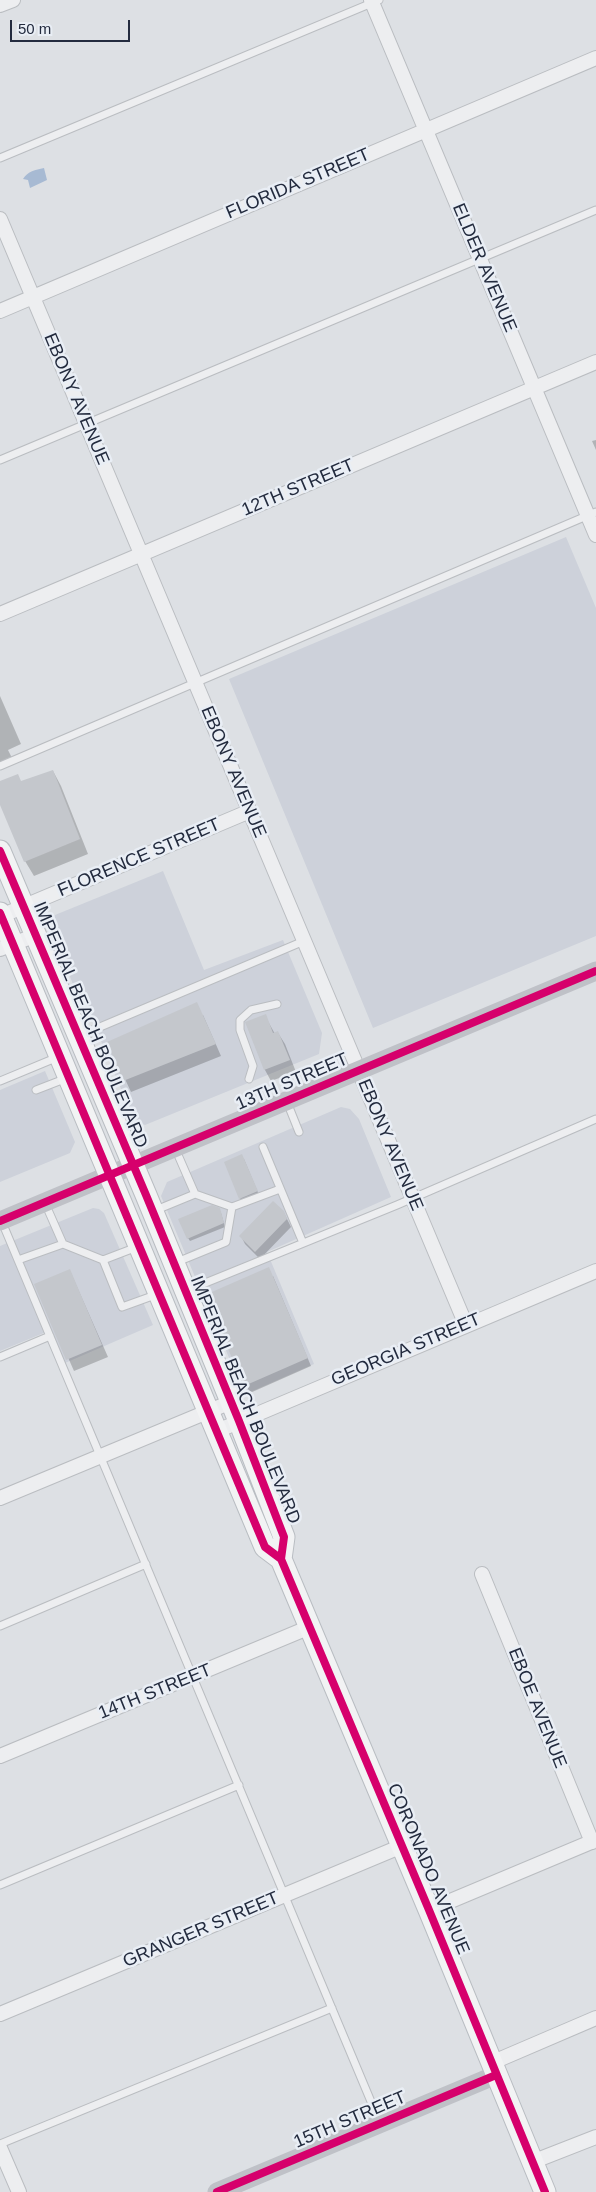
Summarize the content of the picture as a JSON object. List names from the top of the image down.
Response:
{
  "streets": {
    "main road": [
      "IMPERIAL BEACH BOULEVARD",
      "13TH STREET",
      "CORONADO AVENUE",
      "15TH STREET"
    ],
    "street": [
      "FLORIDA STREET",
      "ELDER AVENUE",
      "EBONY AVENUE",
      "12TH STREET",
      "FLORENCE STREET",
      "GEORGIA STREET",
      "14TH STREET",
      "EBOE AVENUE",
      "GRANGER STREET"
    ]
  },
  "crossings": [
    ["FLORIDA STREET", "ELDER AVENUE"],
    ["FLORIDA STREET", "EBONY AVENUE"],
    ["ELDER AVENUE", "12TH STREET"],
    ["EBONY AVENUE", "12TH STREET"],
    ["EBONY AVENUE", "FLORENCE STREET"],
    ["EBONY AVENUE", "13TH STREET"],
    ["EBONY AVENUE", "GEORGIA STREET"],
    ["FLORENCE STREET", "IMPERIAL BEACH BOULEVARD"],
    ["IMPERIAL BEACH BOULEVARD", "13TH STREET"],
    ["IMPERIAL BEACH BOULEVARD", "GEORGIA STREET"],
    ["IMPERIAL BEACH BOULEVARD", "CORONADO AVENUE"],
    ["14TH STREET", "CORONADO AVENUE"],
    ["CORONADO AVENUE", "GRANGER STREET"],
    ["CORONADO AVENUE", "15TH STREET"]
  ],
  "scale_bar": "50 m"
}
